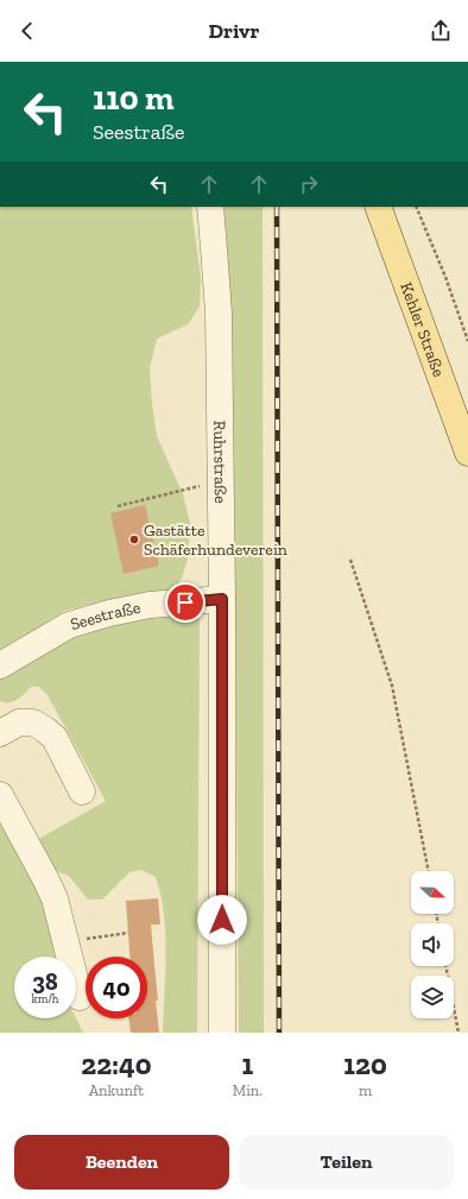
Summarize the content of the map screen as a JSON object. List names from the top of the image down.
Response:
{
  "streets": {
    "main road": ["Kehler Straße"],
    "street": ["Ruhrstraße", "Seestraße"]
  },
  "crossings": [
    ["Ruhrstraße", "Seestraße"]
  ],
  "places": ["Gastätte Schäferhundeverein"],
  "north": "right",
  "page": {
    "header": "Drivr",
    "turn": ["110 m", "Seestraße"],
    "speed": "38 km/h",
    "limit": "40",
    "eta": [
      "22:40",
      "Ankunft",
      "1",
      "Min.",
      "120",
      "m"
    ],
    "buttons": ["Beenden", "Teilen"]
  }
}
